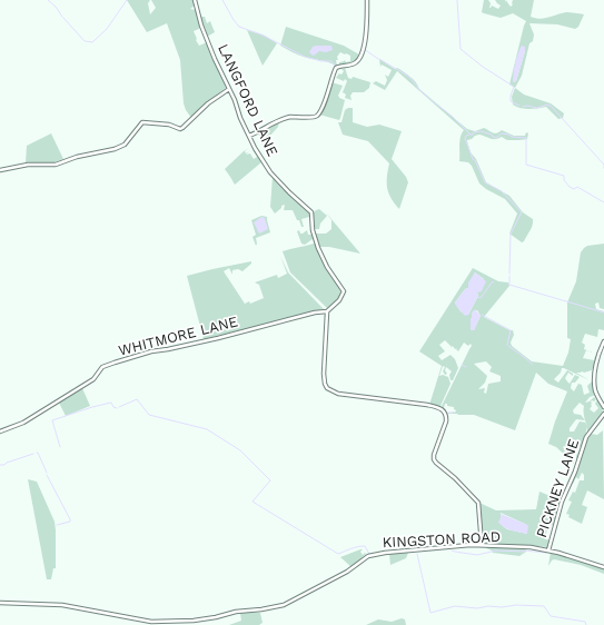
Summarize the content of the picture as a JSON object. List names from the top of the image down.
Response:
{
  "streets": {
    "street": [
      "LANGFORD LANE",
      "WHITMORE LANE",
      "PICKNEY LANE",
      "KINGSTON ROAD"
    ]
  },
  "crossings": [
    ["LANGFORD LANE", "WHITMORE LANE"],
    ["PICKNEY LANE", "KINGSTON ROAD"]
  ]
}
